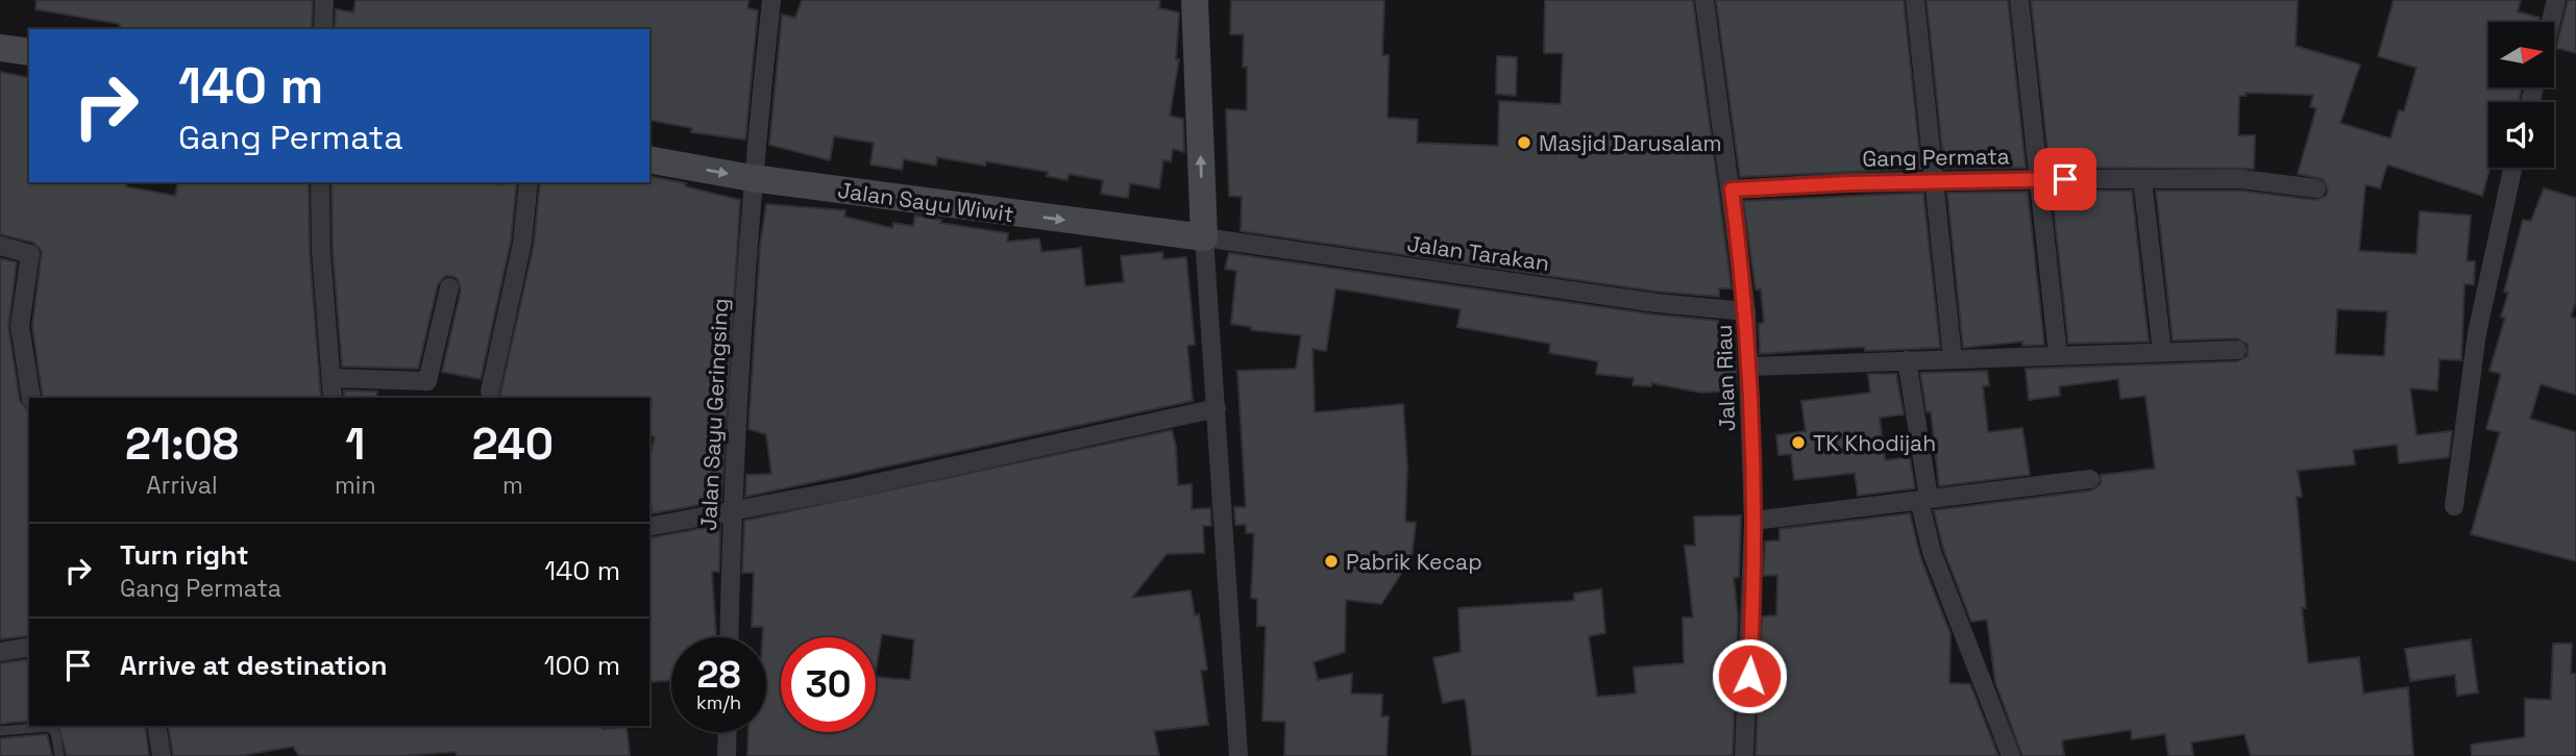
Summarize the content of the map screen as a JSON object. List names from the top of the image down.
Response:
{
  "streets": {
    "main road": ["Jalan Sayu Wiwit"],
    "street": [
      "Gang Permata",
      "Jalan Tarakan",
      "Jalan Riau",
      "Jalan Sayu Geringsing"
    ]
  },
  "crossings": [
    ["Gang Permata", "Jalan Riau"],
    ["Jalan Sayu Wiwit", "Jalan Tarakan"],
    ["Jalan Sayu Wiwit", "Jalan Sayu Geringsing"],
    ["Jalan Tarakan", "Jalan Riau"]
  ],
  "one_way": ["Jalan Sayu Wiwit"],
  "places": ["Masjid Darusalam", "TK Khodijah", "Pabrik Kecap"],
  "north": "right",
  "page": {
    "turn": ["140 m", "Gang Permata"],
    "eta": [
      "21:08",
      "Arrival",
      "1",
      "min",
      "240",
      "m"
    ],
    "list": [
      {
        "name": "Turn right",
        "note": "Gang Permata",
        "value": "140 m"
      },
      {
        "name": "Arrive at destination",
        "value": "100 m"
      }
    ],
    "speed": "28 km/h",
    "limit": "30"
  }
}
